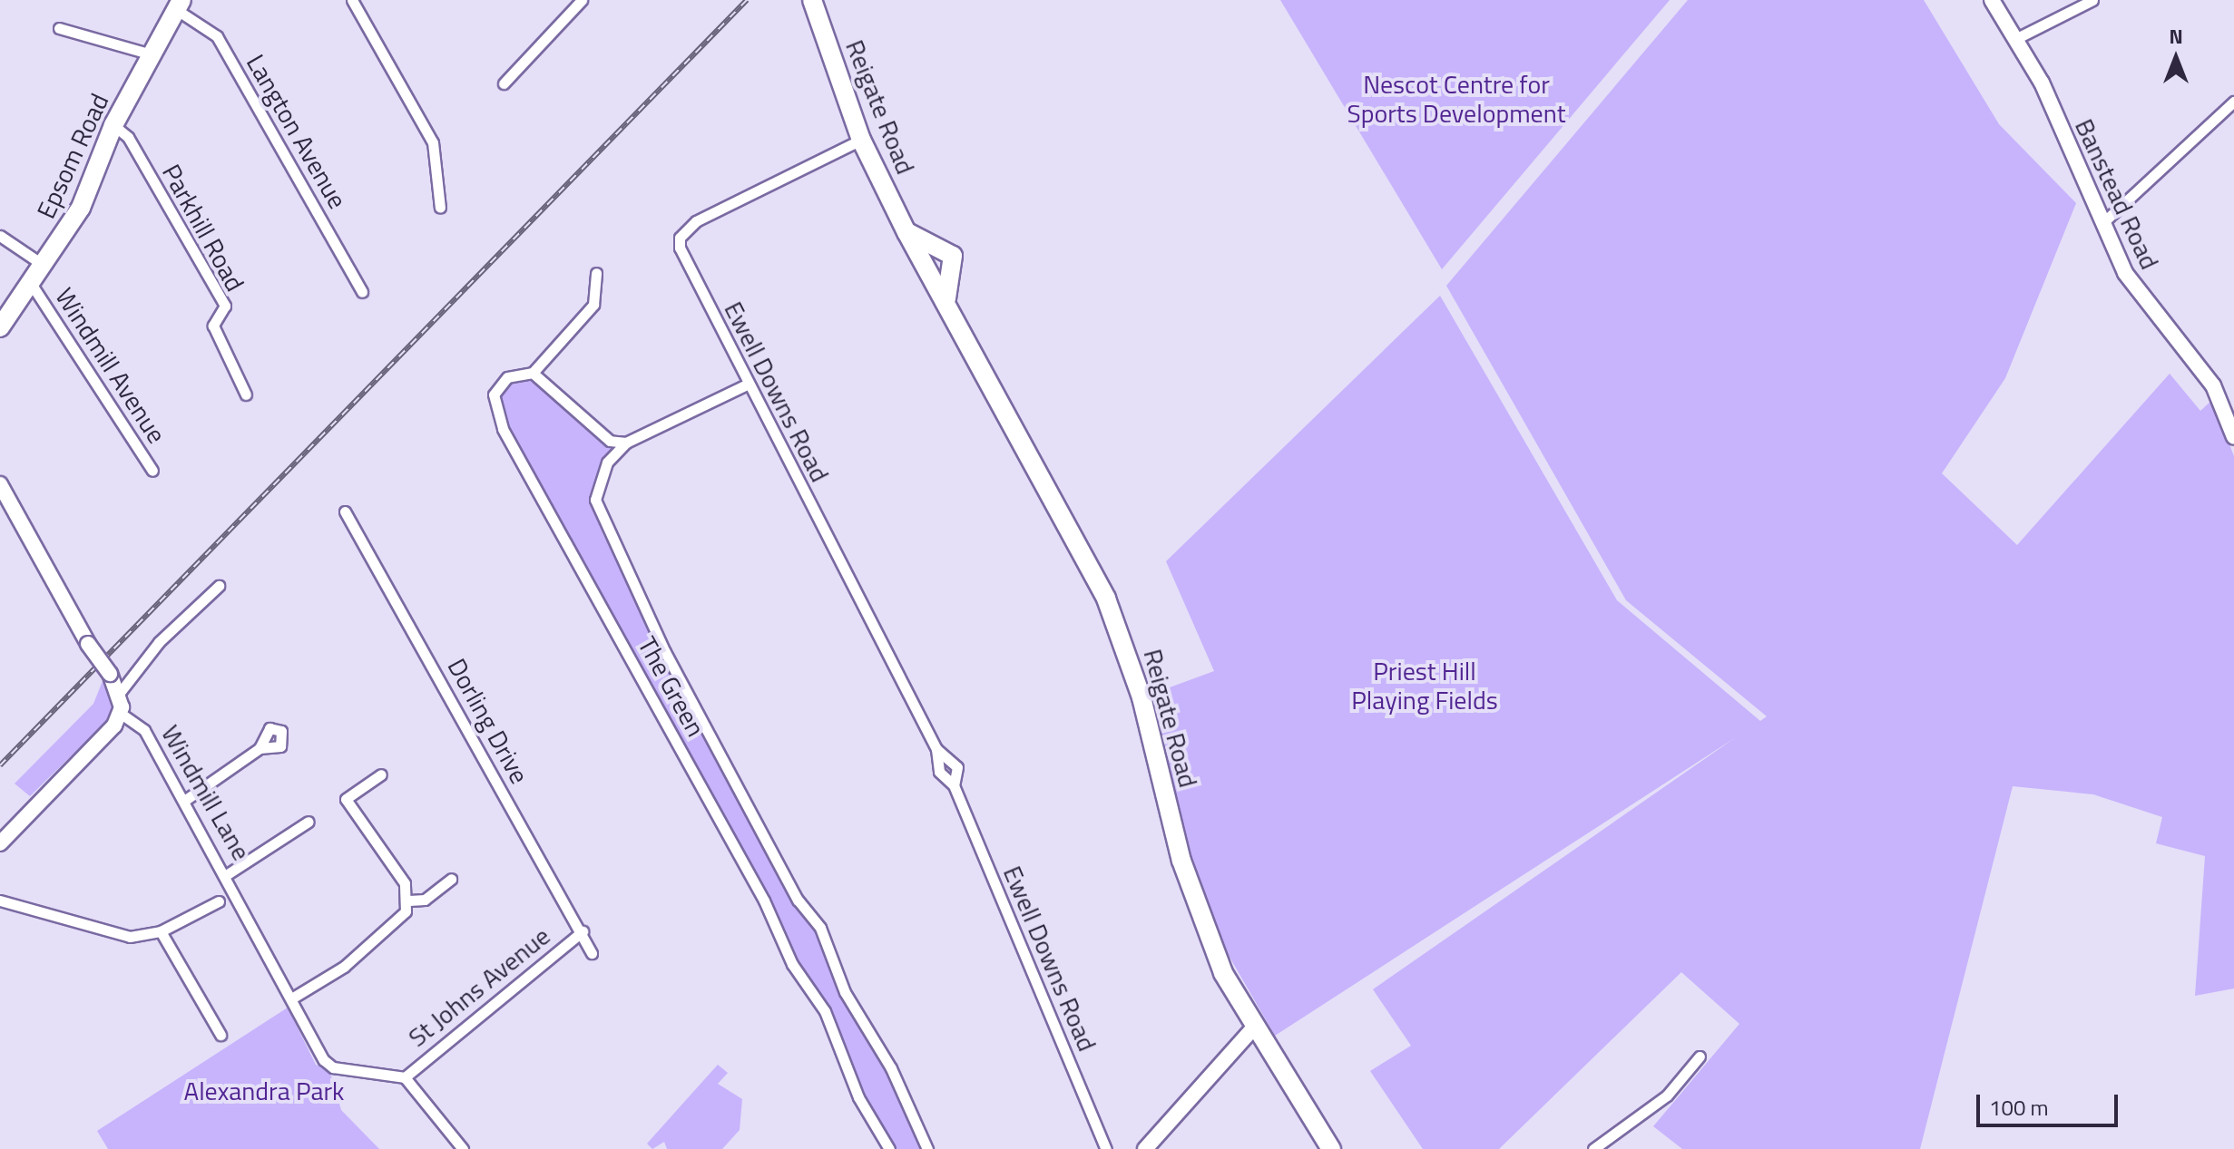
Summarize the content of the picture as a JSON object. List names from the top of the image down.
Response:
{
  "streets": {
    "highway": ["Reigate Road", "Epsom Road"],
    "street": [
      "Langton Avenue",
      "Banstead Road",
      "Parkhill Road",
      "Windmill Avenue",
      "Ewell Downs Road",
      "The Green",
      "Dorling Drive",
      "Windmill Lane",
      "St Johns Avenue"
    ]
  },
  "crossings": [
    ["Reigate Road", "Ewell Downs Road"],
    ["Langton Avenue", "Epsom Road"],
    ["Epsom Road", "Parkhill Road"],
    ["Epsom Road", "Windmill Avenue"],
    ["Ewell Downs Road", "The Green"],
    ["Dorling Drive", "St Johns Avenue"],
    ["Windmill Lane", "St Johns Avenue"]
  ],
  "parks": ["Nescot Centre for Sports Development", "Priest Hill Playing Fields", "Alexandra Park"],
  "scale_bar": "100 m",
  "north": "top"
}
